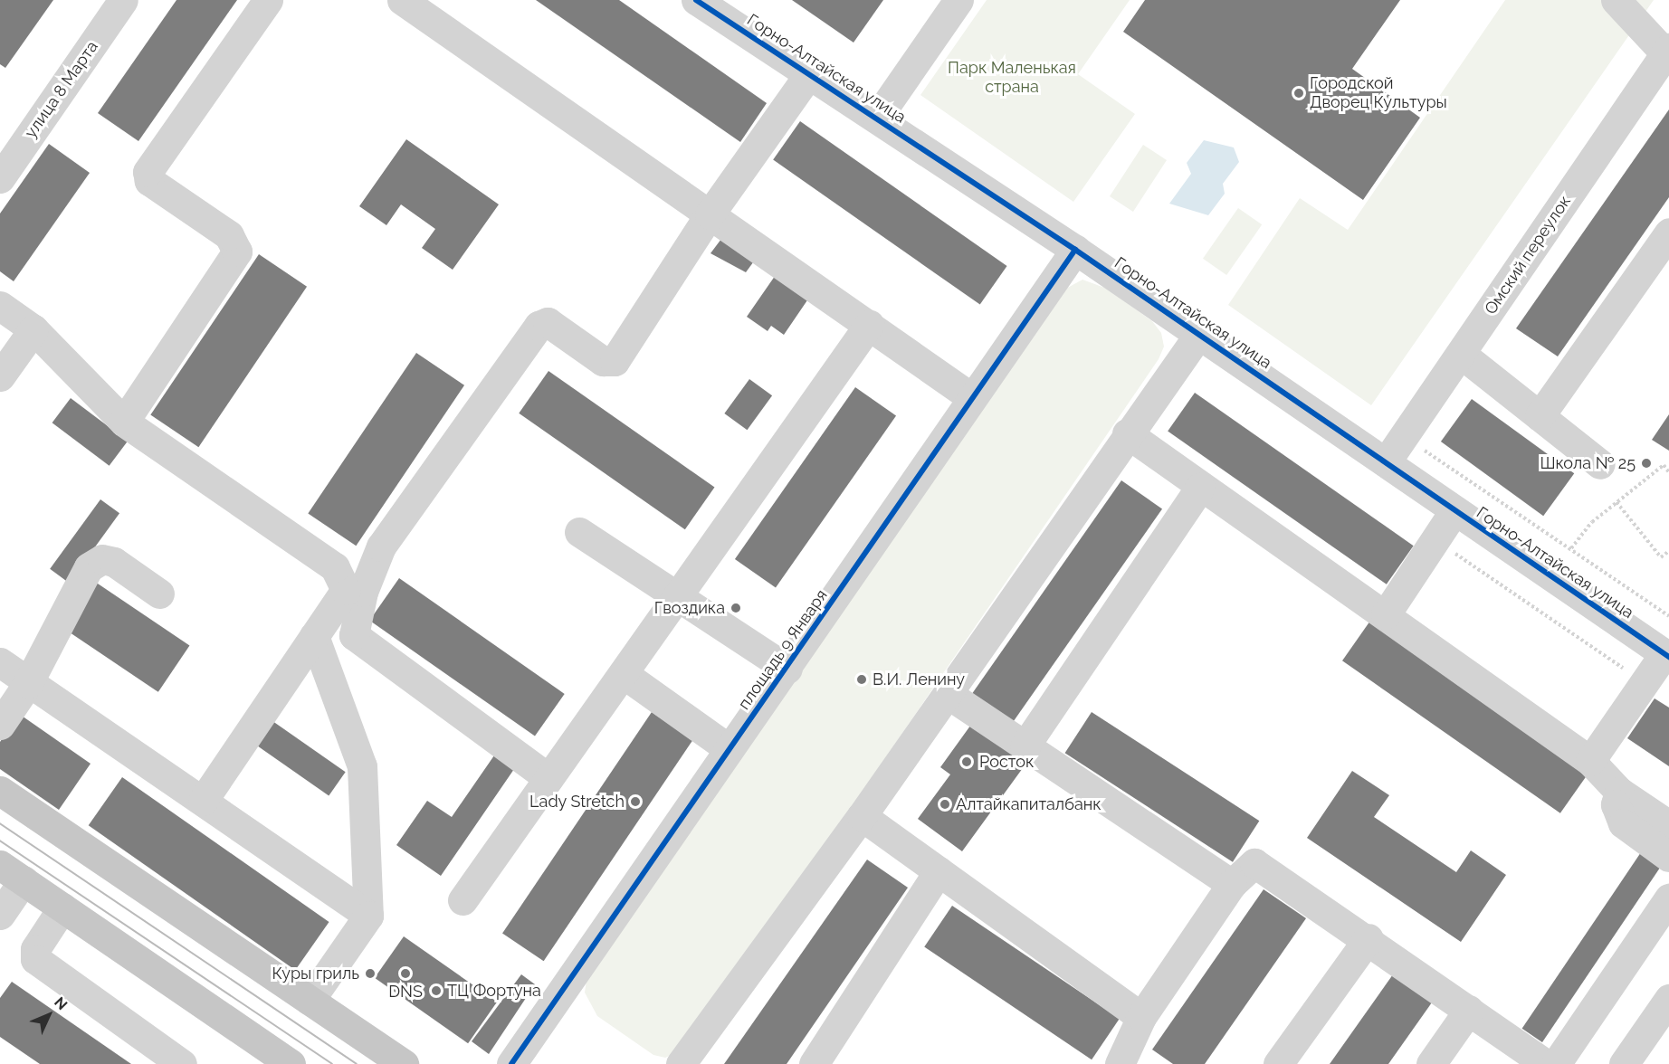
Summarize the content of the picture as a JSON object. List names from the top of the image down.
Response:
{
  "streets": {
    "street": [
      "Горно-Алтайская улица",
      "улица 8 Марта",
      "Омский переулок",
      "площадь 9 Января"
    ]
  },
  "crossings": [
    ["Горно-Алтайская улица", "Омский переулок"],
    ["Горно-Алтайская улица", "площадь 9 Января"]
  ],
  "parks": ["Парк Маленькая страна"],
  "places": [
    "Городской Дворец Культуры",
    "Школа № 25",
    "Гвоздика",
    "В.И. Ленину",
    "Росток",
    "Lady Stretch",
    "Алтайкапиталбанк",
    "Куры гриль",
    "DNS",
    "ТЦ Фортуна"
  ],
  "north": "top right"
}
